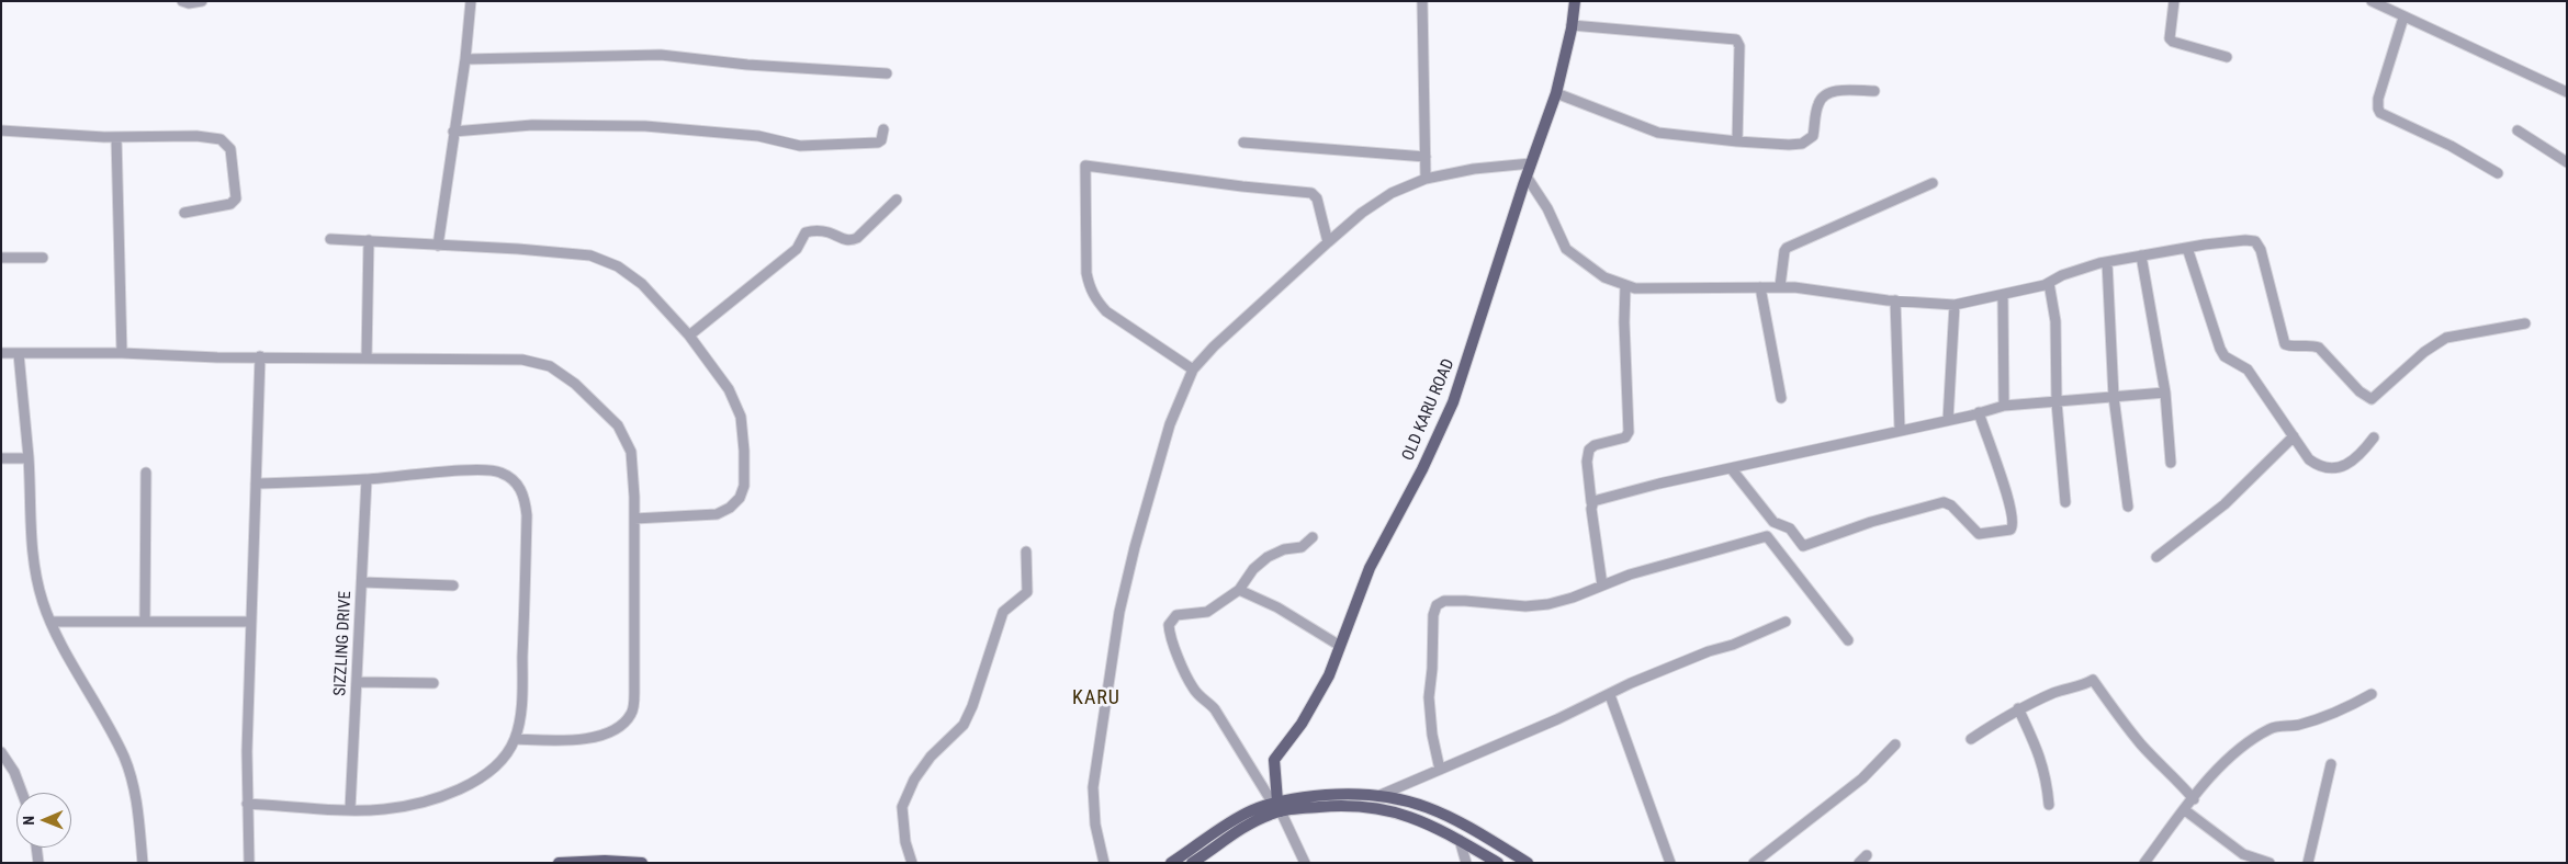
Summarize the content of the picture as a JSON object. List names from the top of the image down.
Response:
{
  "streets": {
    "main road": ["OLD KARU ROAD"],
    "street": ["SIZZLING DRIVE"]
  },
  "districts": ["KARU"],
  "north": "left"
}
